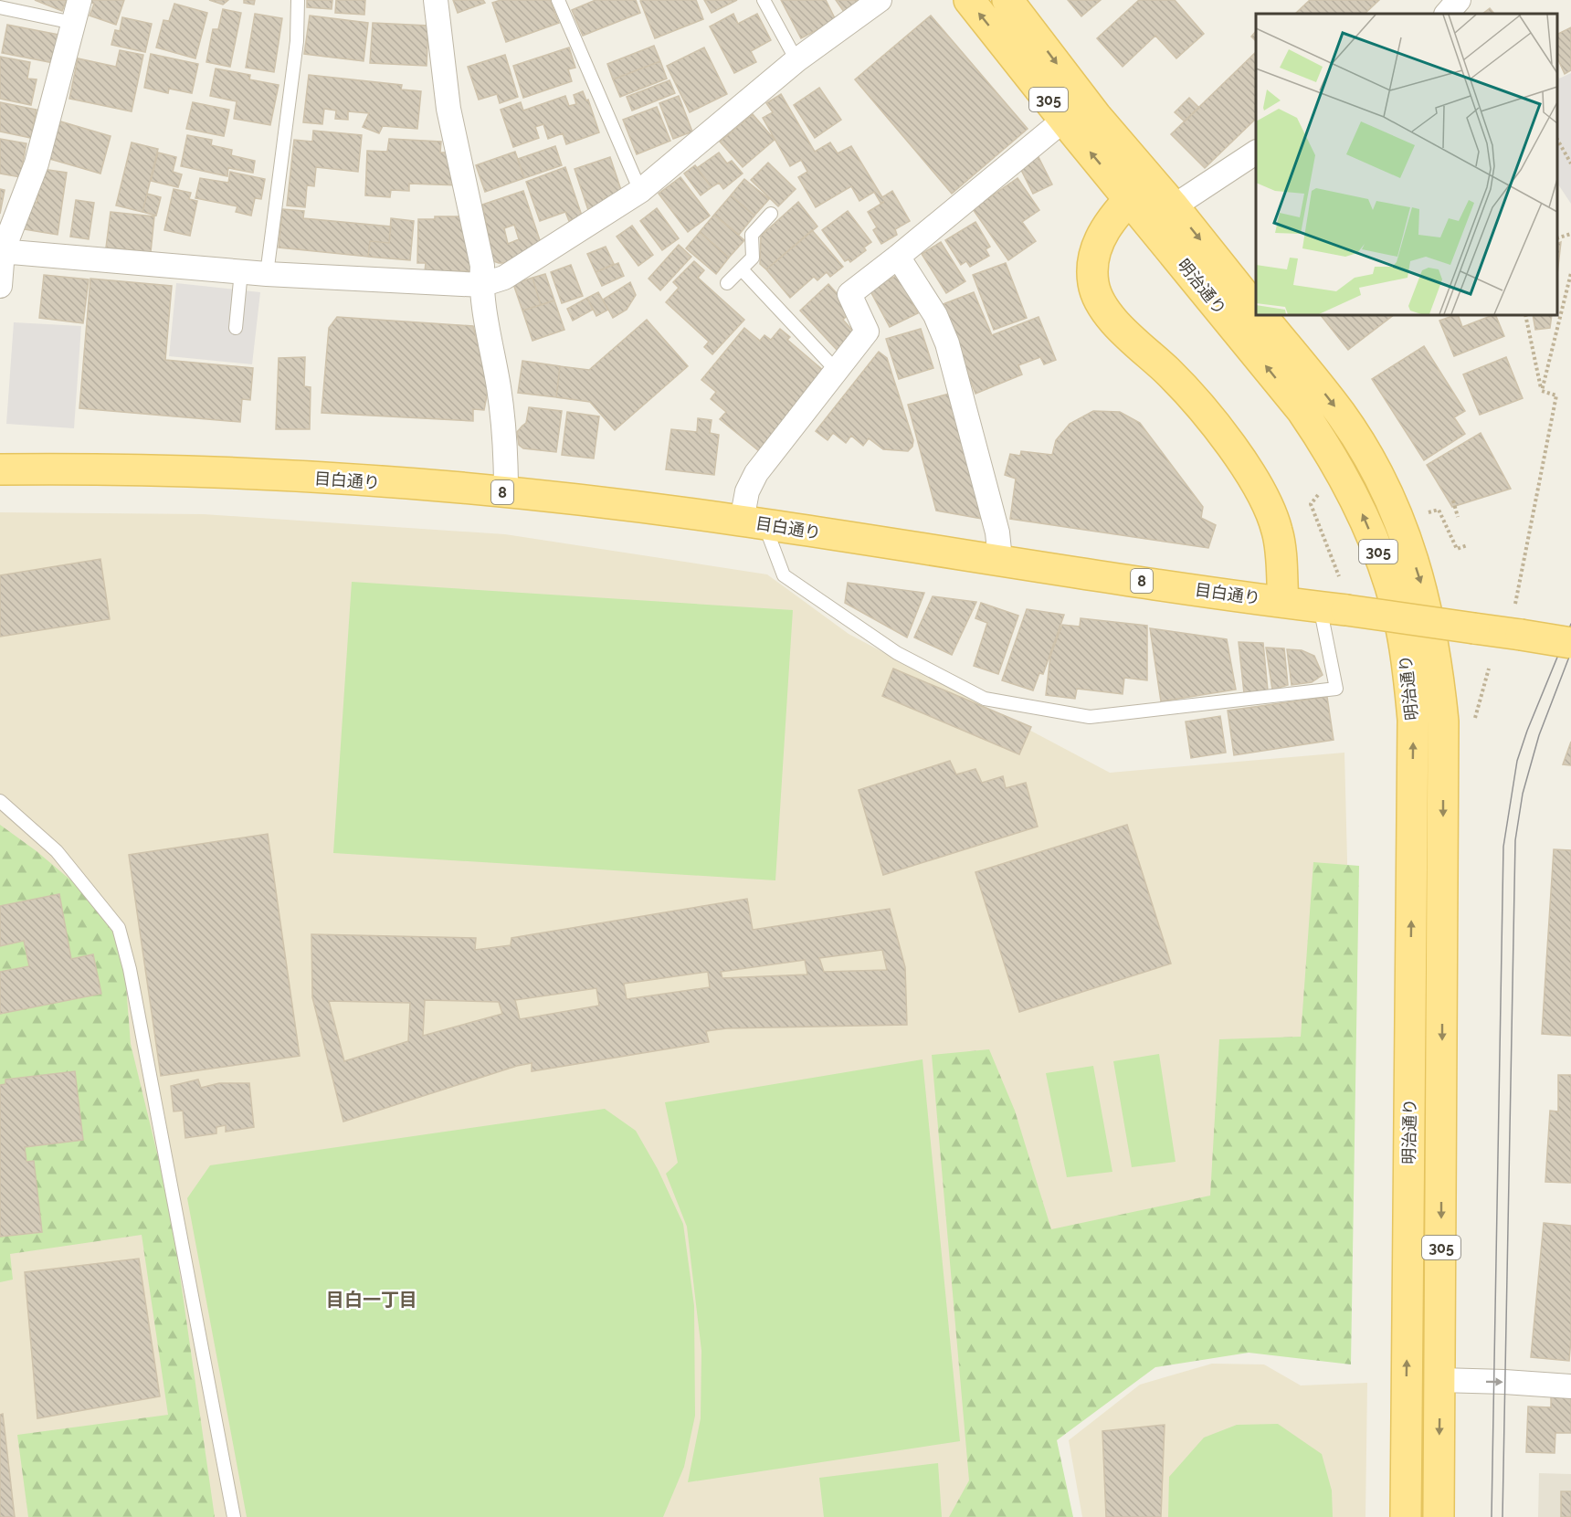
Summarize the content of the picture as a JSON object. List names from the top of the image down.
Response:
{
  "streets": {
    "main road": [
      "305",
      "明治通り",
      "目白通り",
      "8"
    ]
  },
  "districts": ["目白一丁目"]
}
